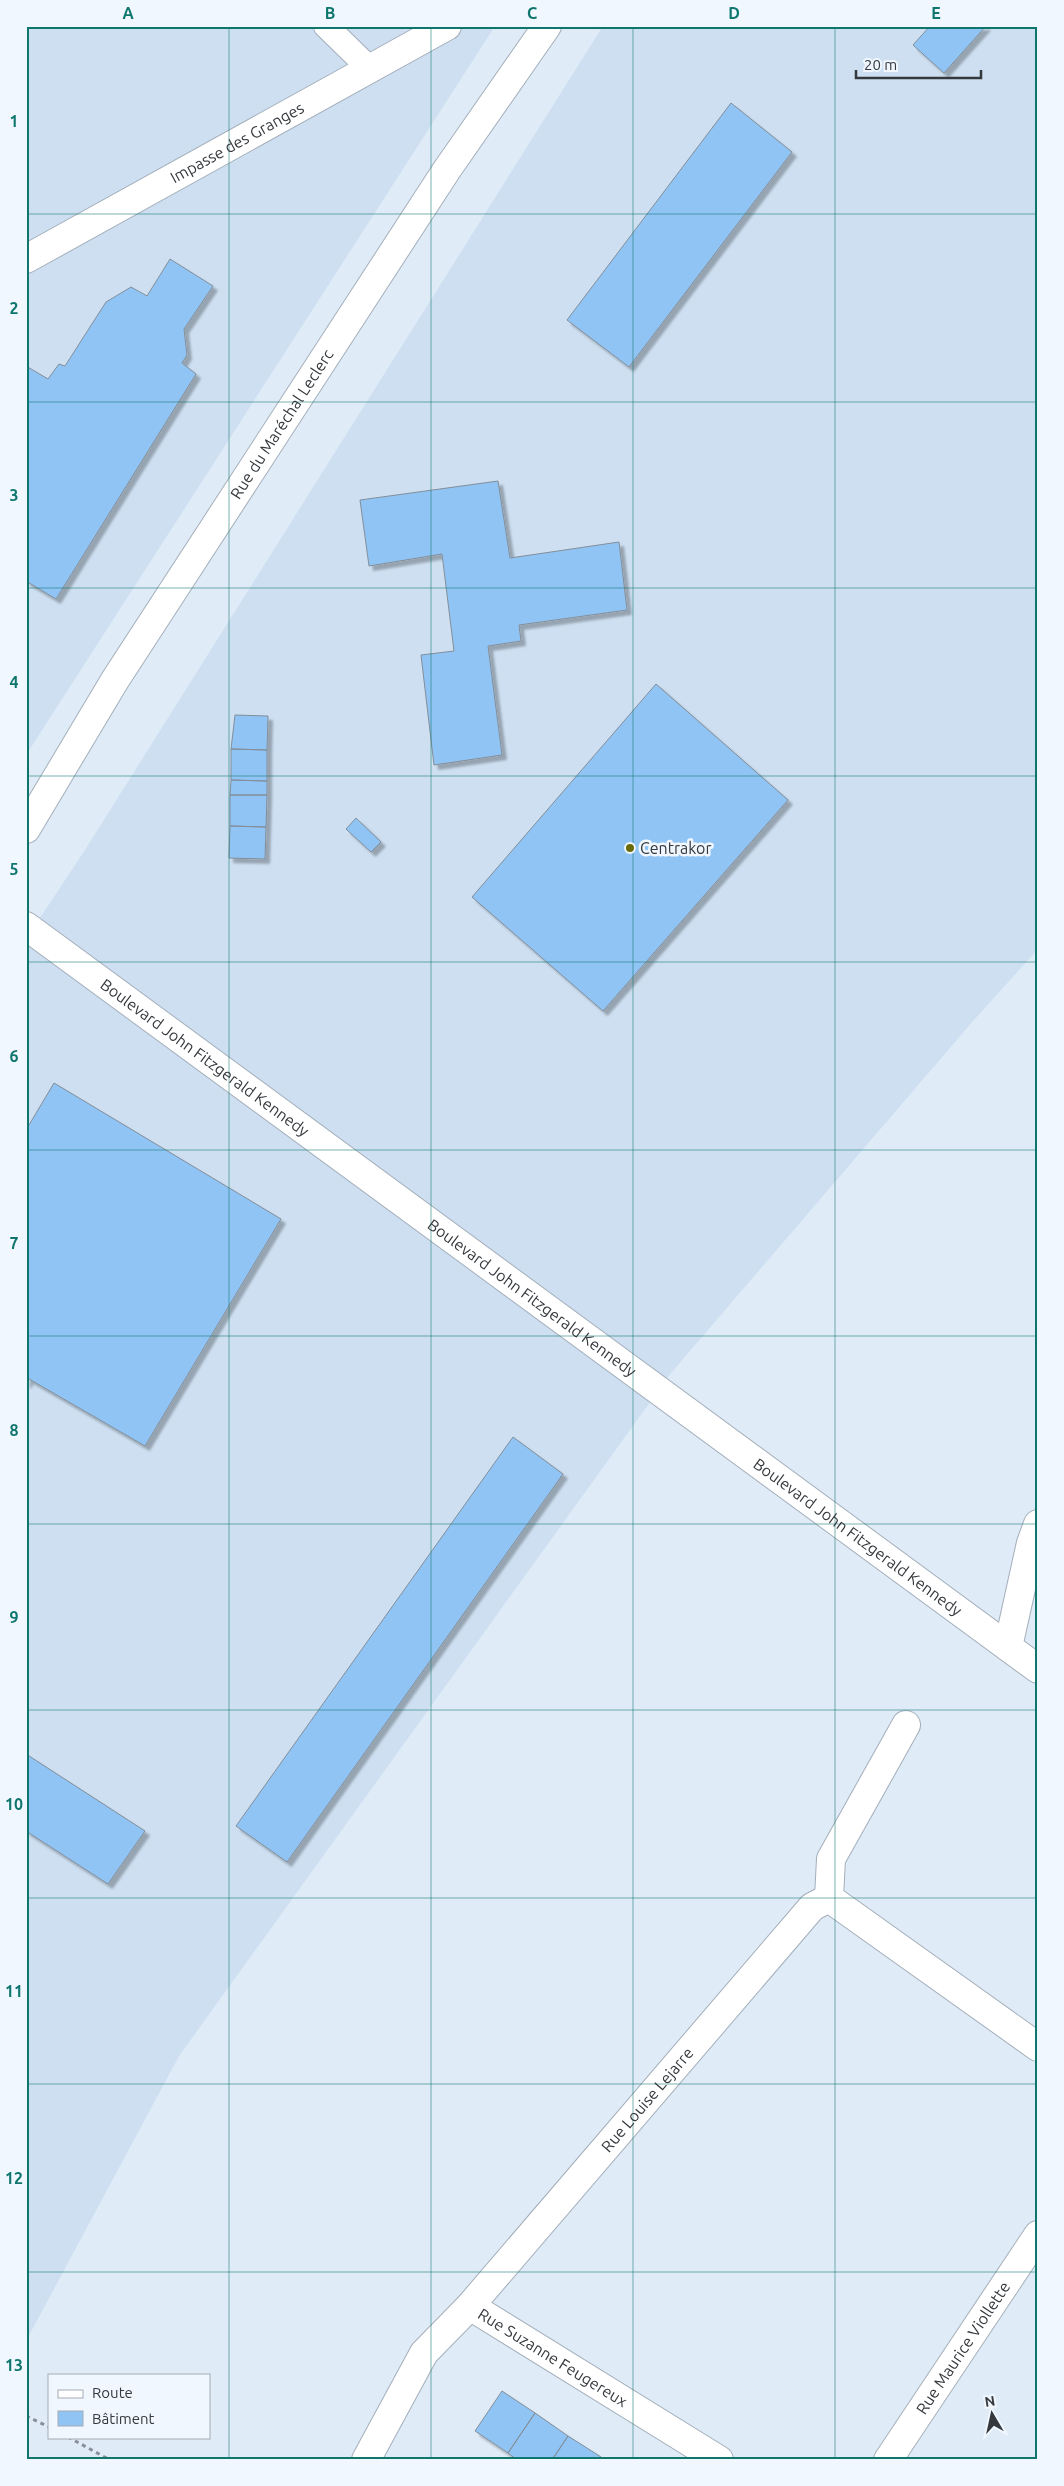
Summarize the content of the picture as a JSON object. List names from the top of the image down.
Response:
{
  "streets": {
    "street": [
      "Impasse des Granges",
      "Rue du Maréchal Leclerc",
      "Boulevard John Fitzgerald Kennedy",
      "Rue Louise Lejarre",
      "Rue Maurice Viollette",
      "Rue Suzanne Feugereux"
    ]
  },
  "crossings": [
    ["Rue Louise Lejarre", "Rue Suzanne Feugereux"]
  ],
  "places": ["Centrakor"],
  "legend": ["Route", "Bâtiment"],
  "scale_bar": "20 m",
  "north": "top",
  "grid": {
    "columns": [
      "A",
      "B",
      "C",
      "D",
      "E"
    ],
    "rows": [
      "1",
      "2",
      "3",
      "4",
      "5",
      "6",
      "7",
      "8",
      "9",
      "10",
      "11",
      "12",
      "13"
    ]
  }
}
